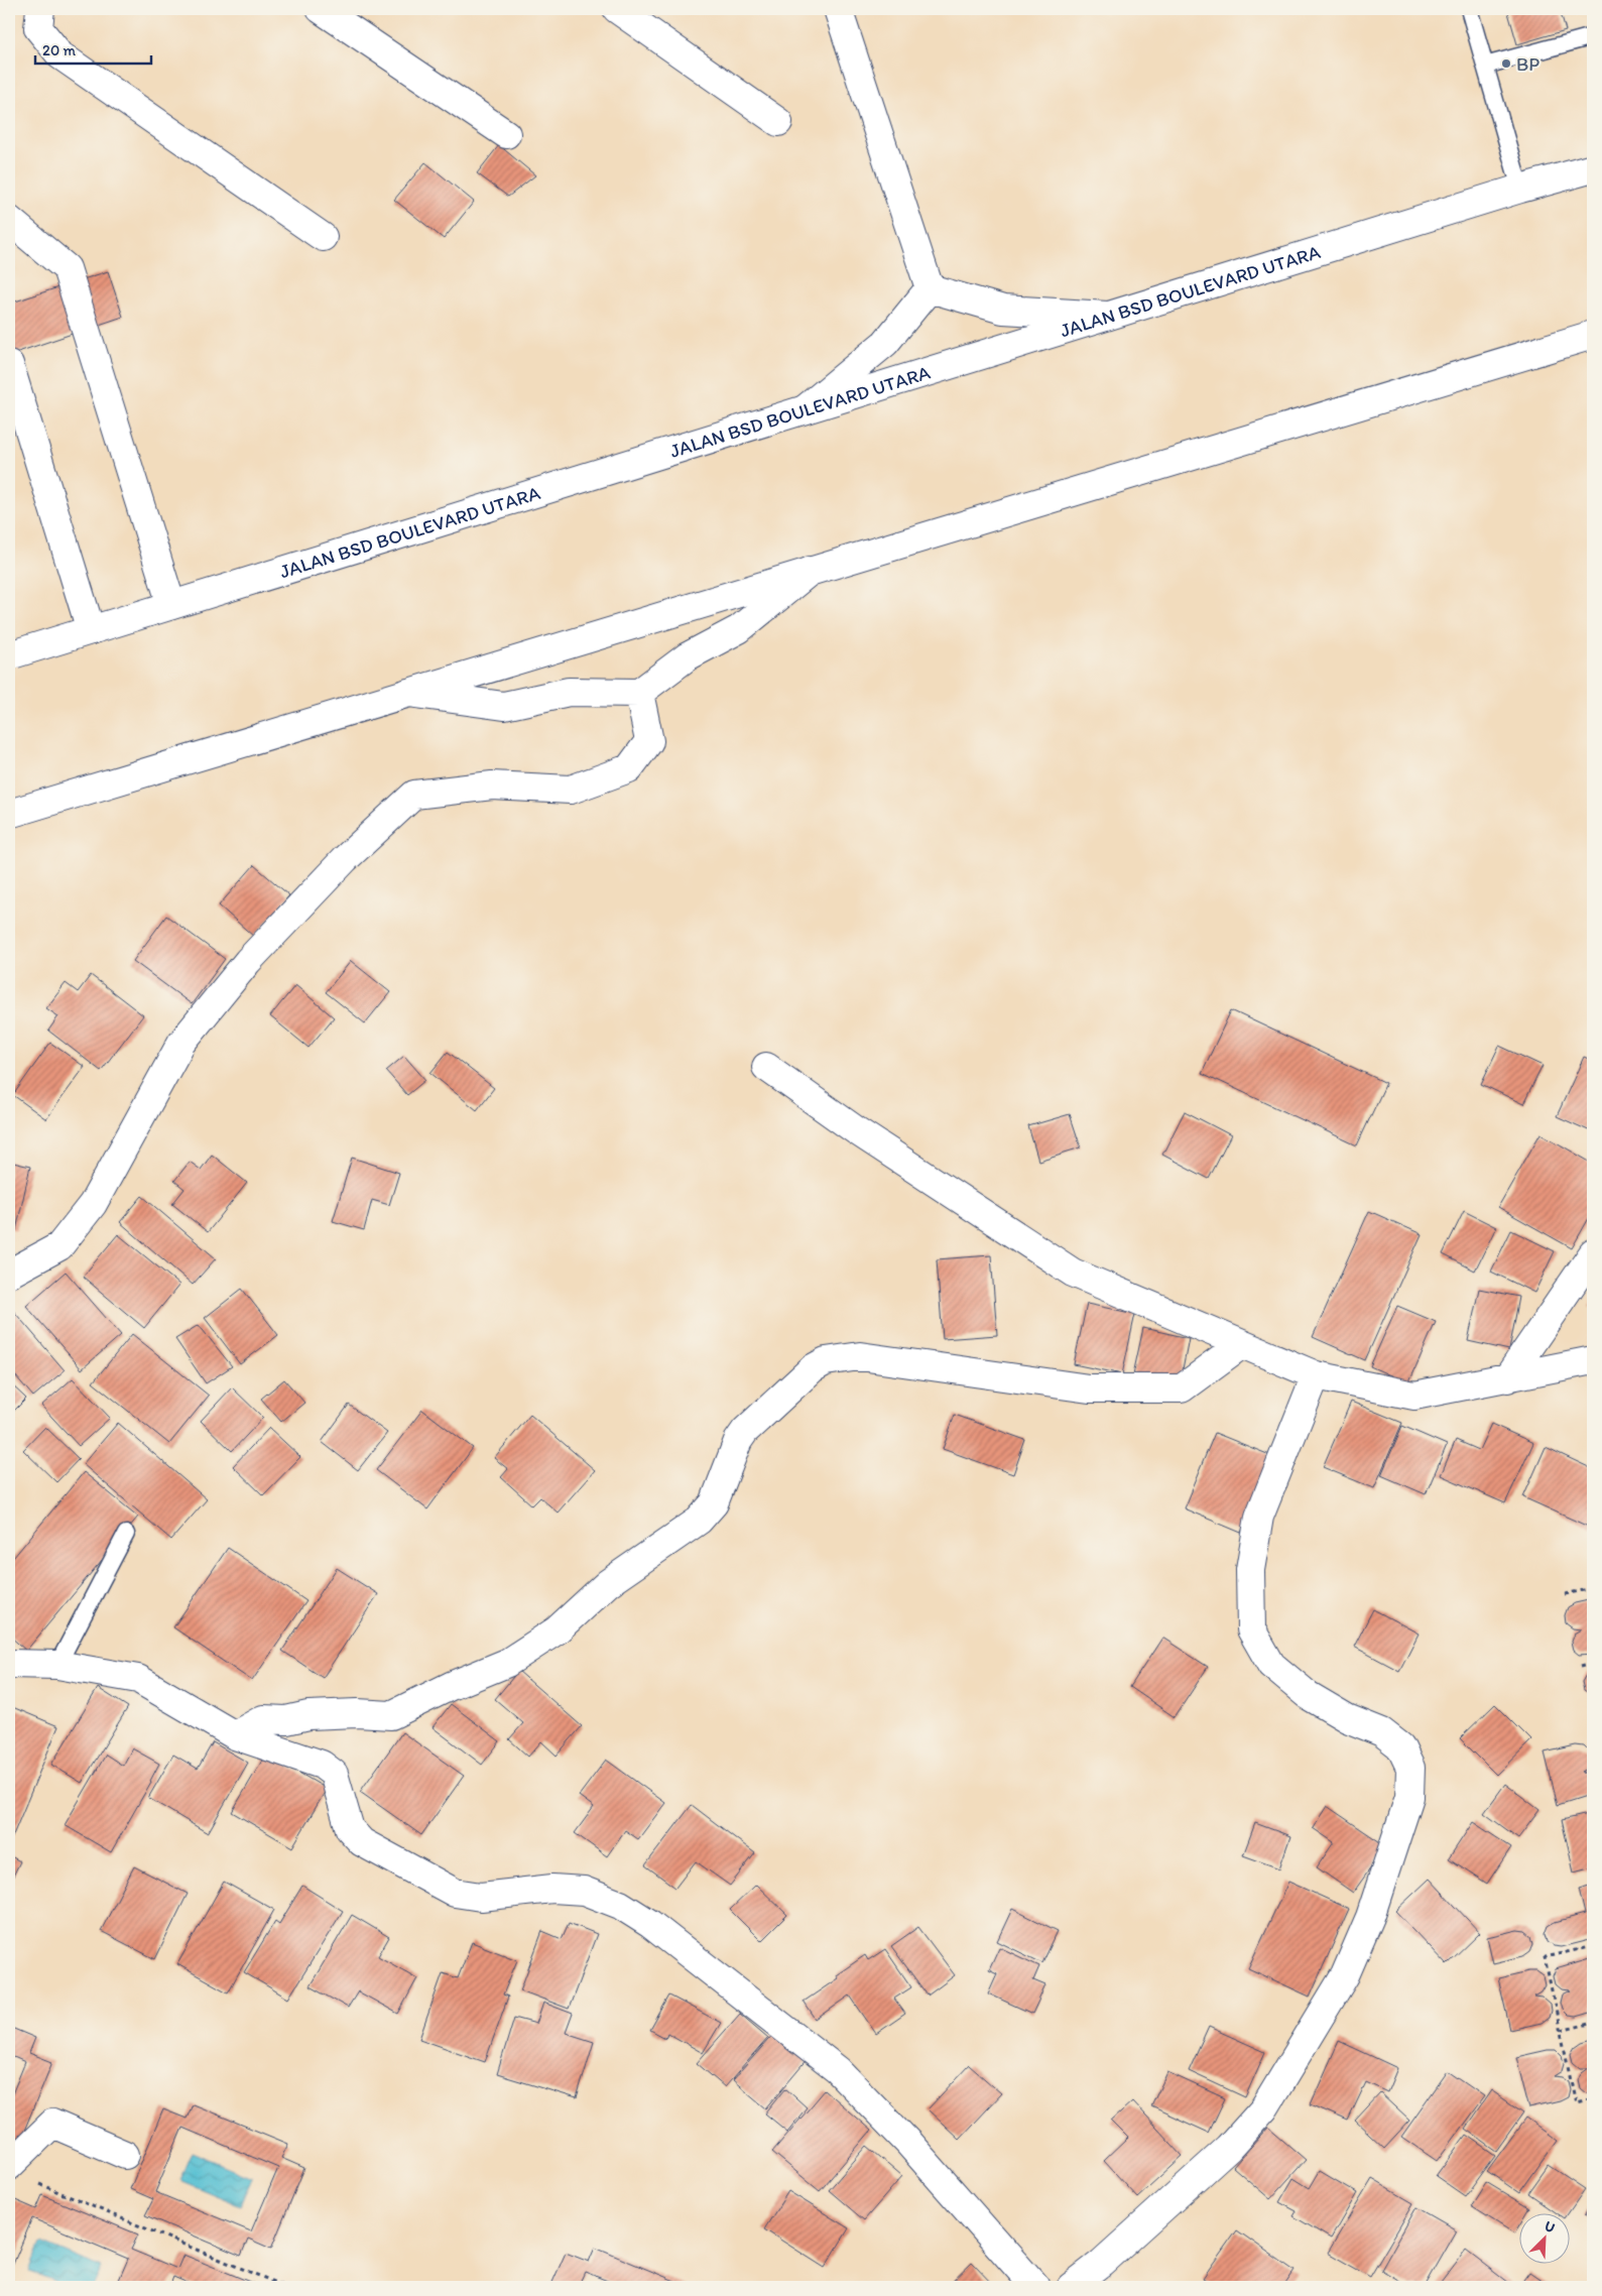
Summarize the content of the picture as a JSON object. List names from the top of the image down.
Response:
{
  "streets": {
    "street": ["JALAN BSD BOULEVARD UTARA"]
  },
  "places": ["BP"],
  "scale_bar": "20 m",
  "north": "top right"
}
